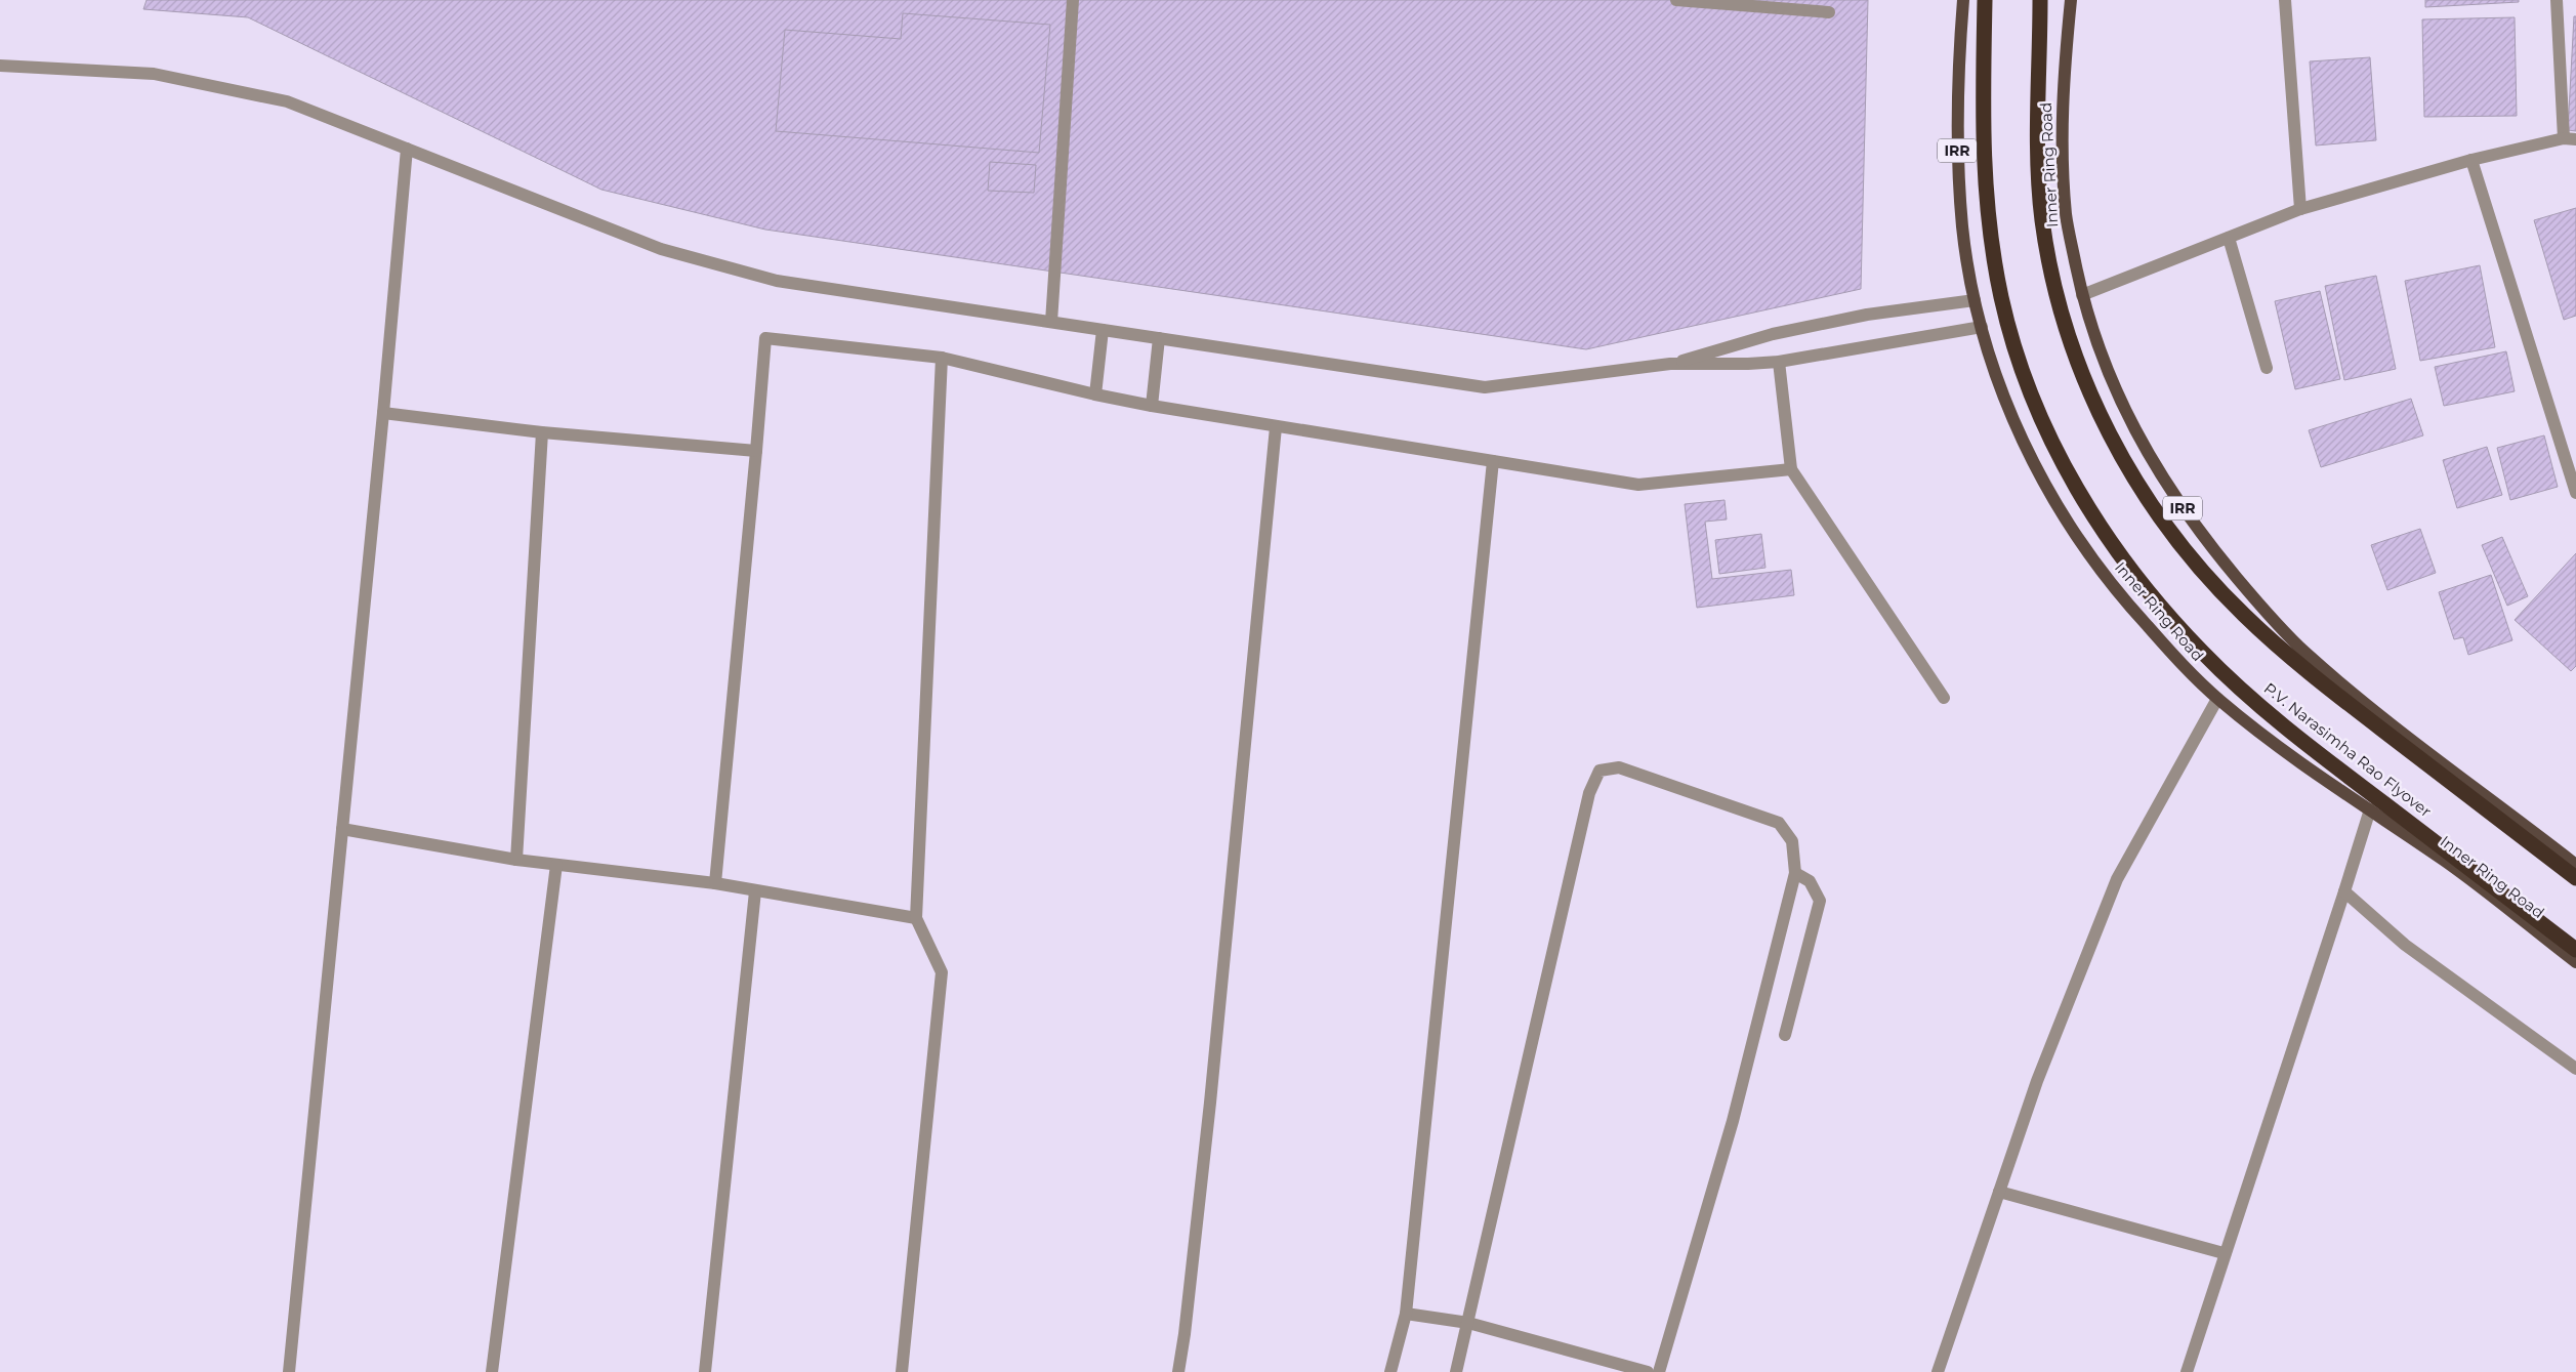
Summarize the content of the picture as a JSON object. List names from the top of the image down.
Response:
{
  "streets": {
    "highway": ["P.V. Narasimha Rao Flyover"],
    "main road": ["IRR", "Inner Ring Road"]
  }
}
